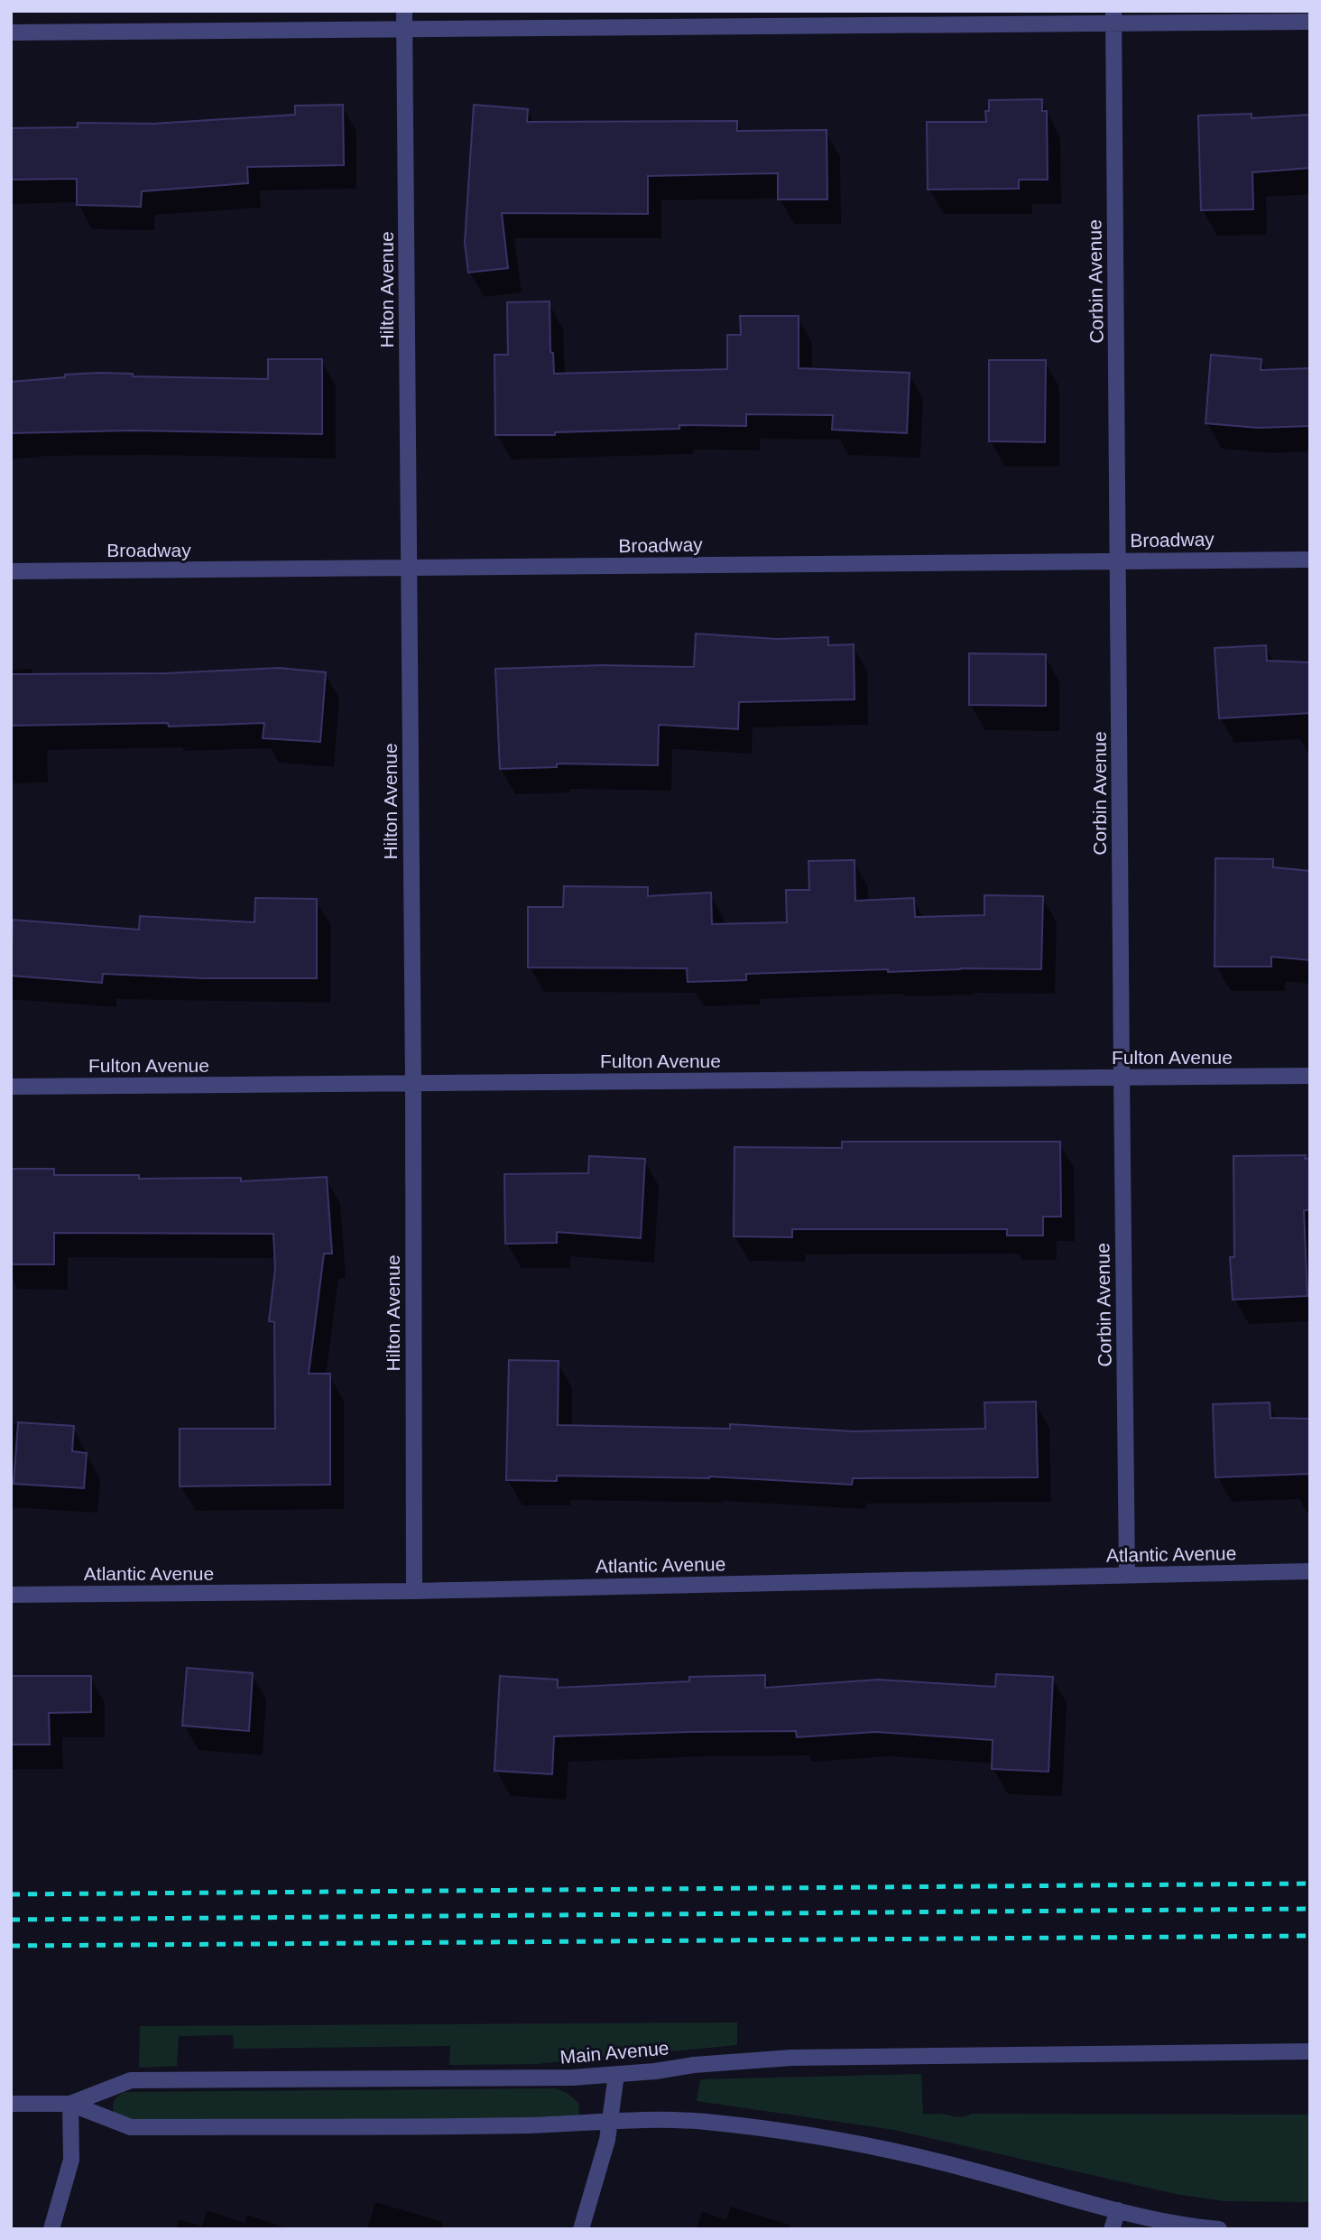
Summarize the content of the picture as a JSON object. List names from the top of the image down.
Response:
{
  "streets": {
    "street": [
      "Corbin Avenue",
      "Hilton Avenue",
      "Broadway",
      "Fulton Avenue",
      "Atlantic Avenue",
      "Main Avenue"
    ]
  },
  "crossings": [
    ["Corbin Avenue", "Broadway"],
    ["Corbin Avenue", "Fulton Avenue"],
    ["Corbin Avenue", "Atlantic Avenue"],
    ["Hilton Avenue", "Broadway"],
    ["Hilton Avenue", "Fulton Avenue"],
    ["Hilton Avenue", "Atlantic Avenue"]
  ]
}
